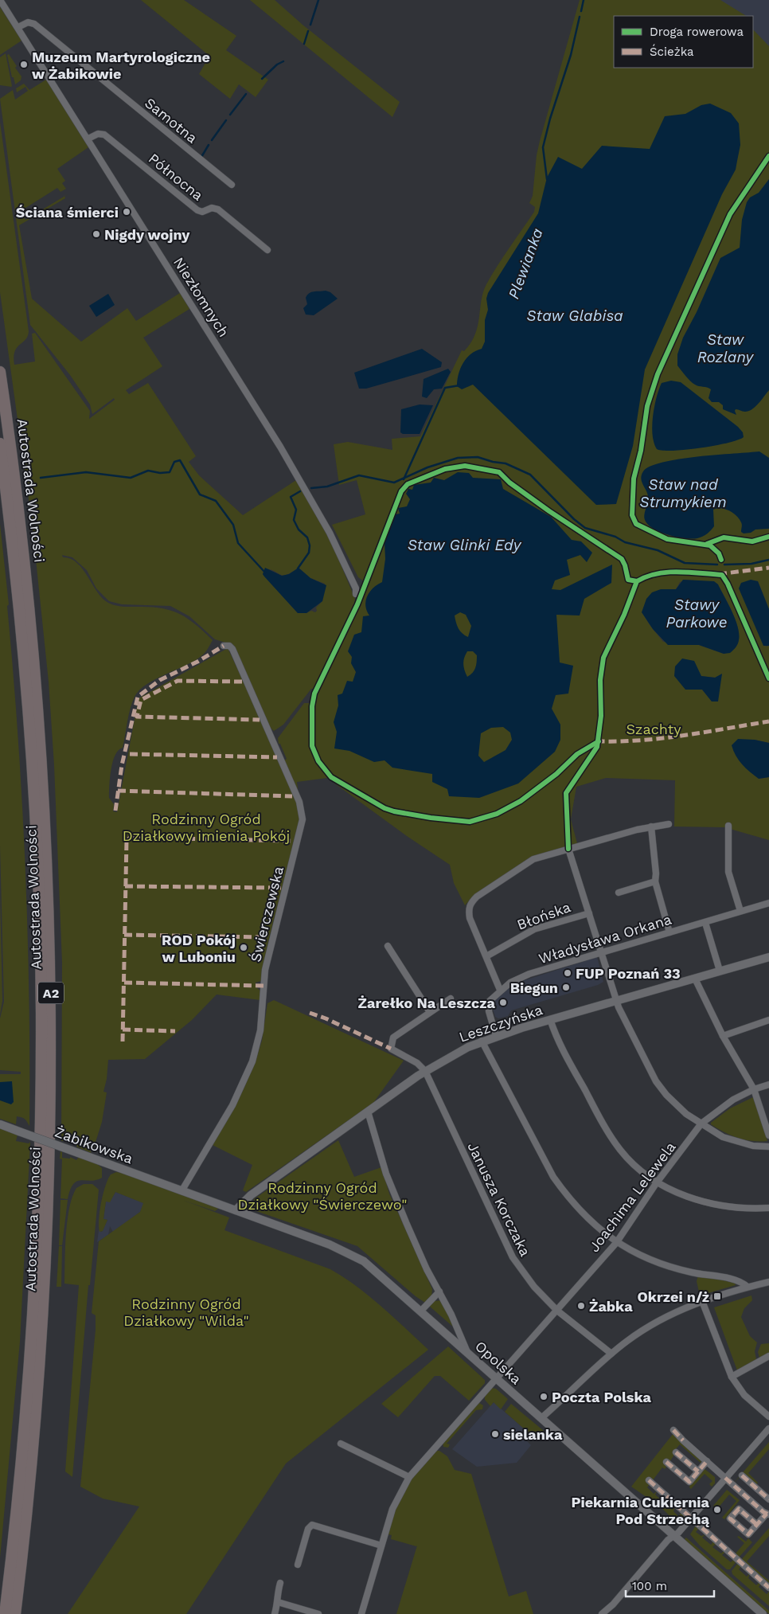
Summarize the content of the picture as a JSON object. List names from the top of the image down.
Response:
{
  "streets": {
    "highway": ["Autostrada Wolności", "A2"],
    "street": [
      "Samotna",
      "Północna",
      "Niezłomnych",
      "Świerczewska",
      "Błońska",
      "Władysława Orkana",
      "Leszczyńska",
      "Żabikowska",
      "Joachima Lelewela",
      "Janusza Korczaka",
      "Opolska"
    ]
  },
  "crossings": [
    ["Samotna", "Niezłomnych"],
    ["Północna", "Niezłomnych"],
    ["Świerczewska", "Żabikowska"],
    ["Świerczewska", "Opolska"],
    ["Władysława Orkana", "Leszczyńska"],
    ["Leszczyńska", "Janusza Korczaka"],
    ["Leszczyńska", "Opolska"],
    ["Żabikowska", "Opolska"],
    ["Joachima Lelewela", "Janusza Korczaka"],
    ["Joachima Lelewela", "Opolska"]
  ],
  "water": [
    "Plewianka",
    "Staw Glabisa",
    "Staw Rozlany",
    "Staw nad Strumykiem",
    "Staw Glinki Edy",
    "Stawy Parkowe"
  ],
  "parks": [
    "Szachty",
    "Rodzinny Ogród Działkowy imienia Pokój",
    "Rodzinny Ogród Działkowy \"Świerczewo\"",
    "Rodzinny Ogród Działkowy \"Wilda\""
  ],
  "places": {
    "other": [
      "Muzeum Martyrologiczne w Żabikowie",
      "Ściana śmierci",
      "Nigdy wojny",
      "ROD Pokój w Luboniu",
      "FUP Poznań 33",
      "Biegun",
      "Żarełko Na Leszcza",
      "Żabka",
      "Poczta Polska",
      "sielanka",
      "Piekarnia Cukiernia Pod Strzechą"
    ],
    "transit": ["Okrzei n/ż"]
  },
  "legend": ["Droga rowerowa", "Ścieżka"],
  "scale_bar": "100 m"
}
